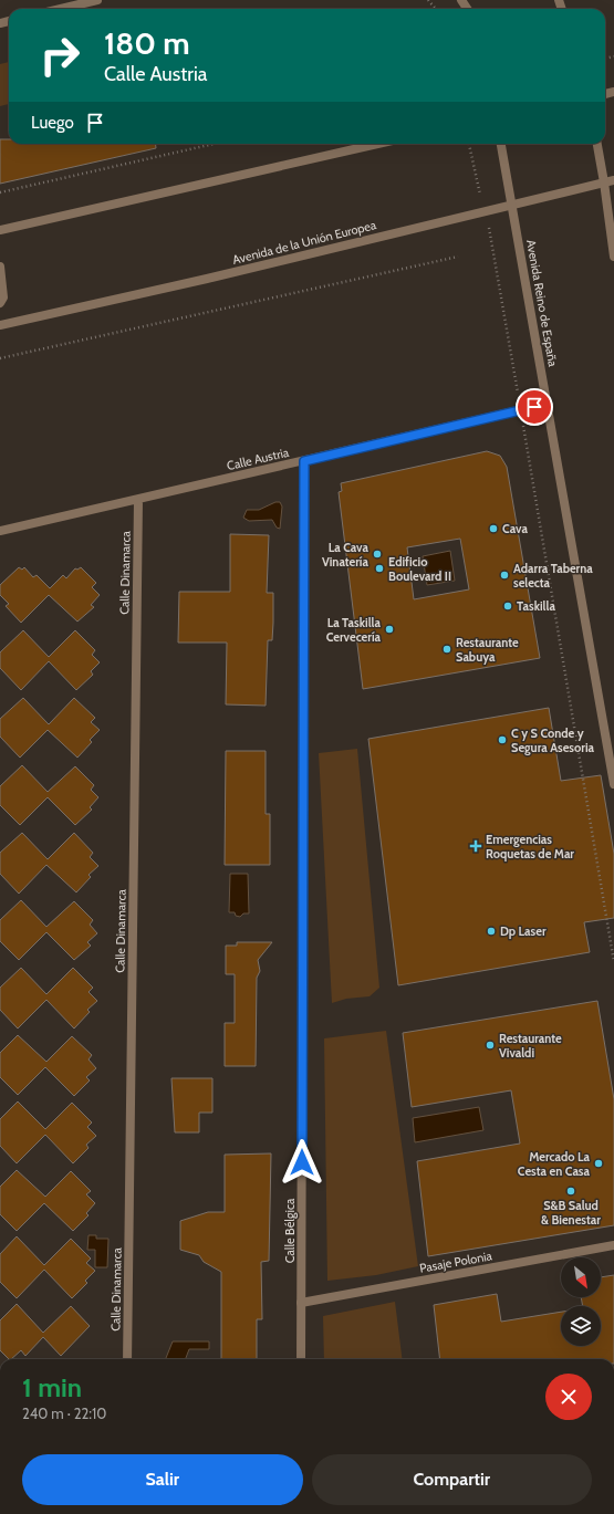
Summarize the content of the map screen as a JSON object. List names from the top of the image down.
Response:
{
  "streets": {
    "street": [
      "Avenida de la Unión Europea",
      "Avenida Reino de España",
      "Calle Austria",
      "Calle Dinamarca",
      "Calle Bélgica",
      "Pasaje Polonia"
    ]
  },
  "crossings": [
    ["Avenida de la Unión Europea", "Avenida Reino de España"],
    ["Avenida Reino de España", "Calle Austria"],
    ["Calle Austria", "Calle Dinamarca"],
    ["Calle Austria", "Calle Bélgica"],
    ["Calle Bélgica", "Pasaje Polonia"]
  ],
  "places": {
    "other": [
      "Cava",
      "La Cava Vinatería",
      "Edificio Boulevard II",
      "Adarra Taberna selecta",
      "Taskilla",
      "La Taskilla Cervecería",
      "Restaurante Sabuya",
      "C y S Conde y Segura Asesoria",
      "Dp Laser",
      "Restaurante Vivaldi",
      "Mercado La Cesta en Casa",
      "S&B Salud & Bienestar"
    ],
    "health": ["Emergencias Roquetas de Mar"]
  },
  "north": "bottom right",
  "page": {
    "turn": ["180 m", "Calle Austria"],
    "then": "Luego",
    "heading": ["1 min", "240 m · 22:10"],
    "buttons": ["Salir", "Compartir"]
  }
}
